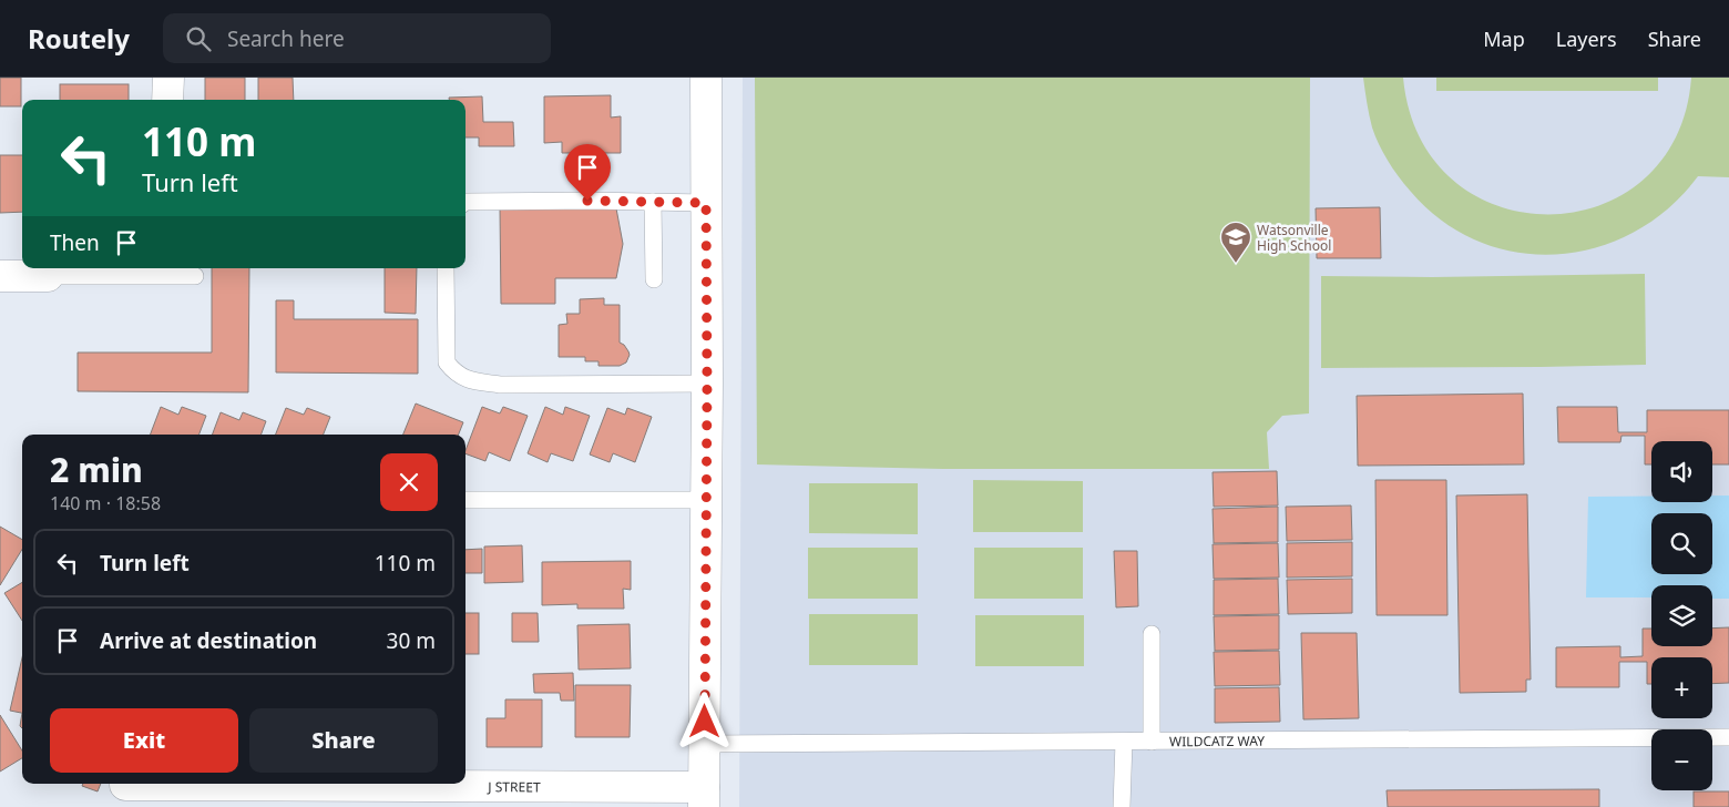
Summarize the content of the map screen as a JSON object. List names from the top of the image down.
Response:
{
  "streets": {
    "street": ["J STREET"],
    "lane": ["WILDCATZ WAY"]
  },
  "places": {
    "school or university": ["Watsonville High School"]
  },
  "page": {
    "header": "Routely",
    "search": "Search here",
    "nav": ["Map", "Layers", "Share"],
    "turn": ["110 m", "Turn left"],
    "then": "Then",
    "heading": ["2 min", "140 m · 18:58"],
    "map_buttons": ["+", "−"],
    "list": [
      {
        "name": "Turn left",
        "value": "110 m"
      },
      {
        "name": "Arrive at destination",
        "value": "30 m"
      }
    ],
    "buttons": ["Exit", "Share"]
  }
}
